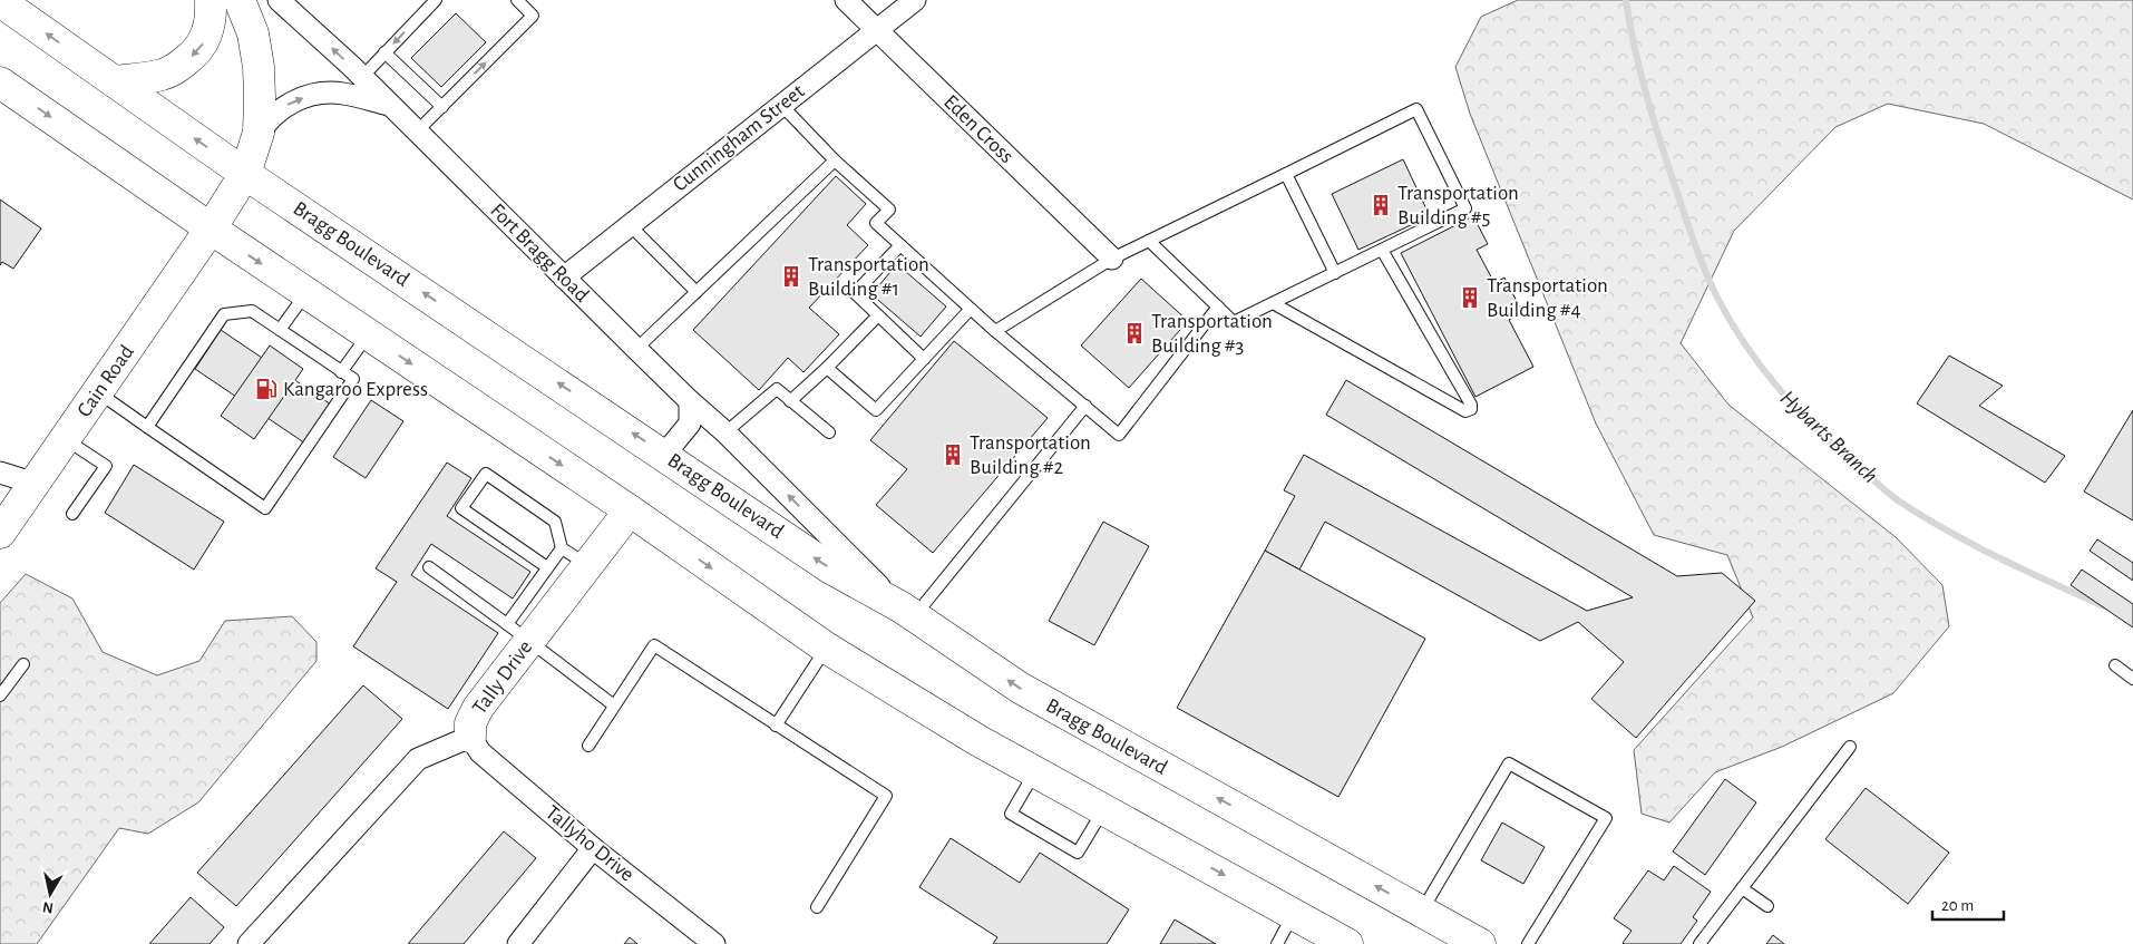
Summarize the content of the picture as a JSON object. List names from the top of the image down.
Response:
{
  "streets": {
    "main road": [
      "Bragg Boulevard",
      "Fort Bragg Road",
      "Cain Road",
      "Tally Drive"
    ],
    "street": ["Eden Cross", "Cunningham Street", "Tallyho Drive"]
  },
  "crossings": [
    ["Eden Cross", "Cunningham Street"],
    ["Cunningham Street", "Fort Bragg Road"],
    ["Bragg Boulevard", "Fort Bragg Road"],
    ["Fort Bragg Road", "Cain Road"],
    ["Tally Drive", "Tallyho Drive"]
  ],
  "water": ["Hybarts Branch"],
  "places": {
    "building": [
      "Transportation Building #5",
      "Transportation Building #1",
      "Transportation Building #4",
      "Transportation Building #3",
      "Transportation Building #2"
    ],
    "fuel station": ["Kangaroo Express"]
  },
  "scale_bar": "20 m",
  "north": "bottom"
}
